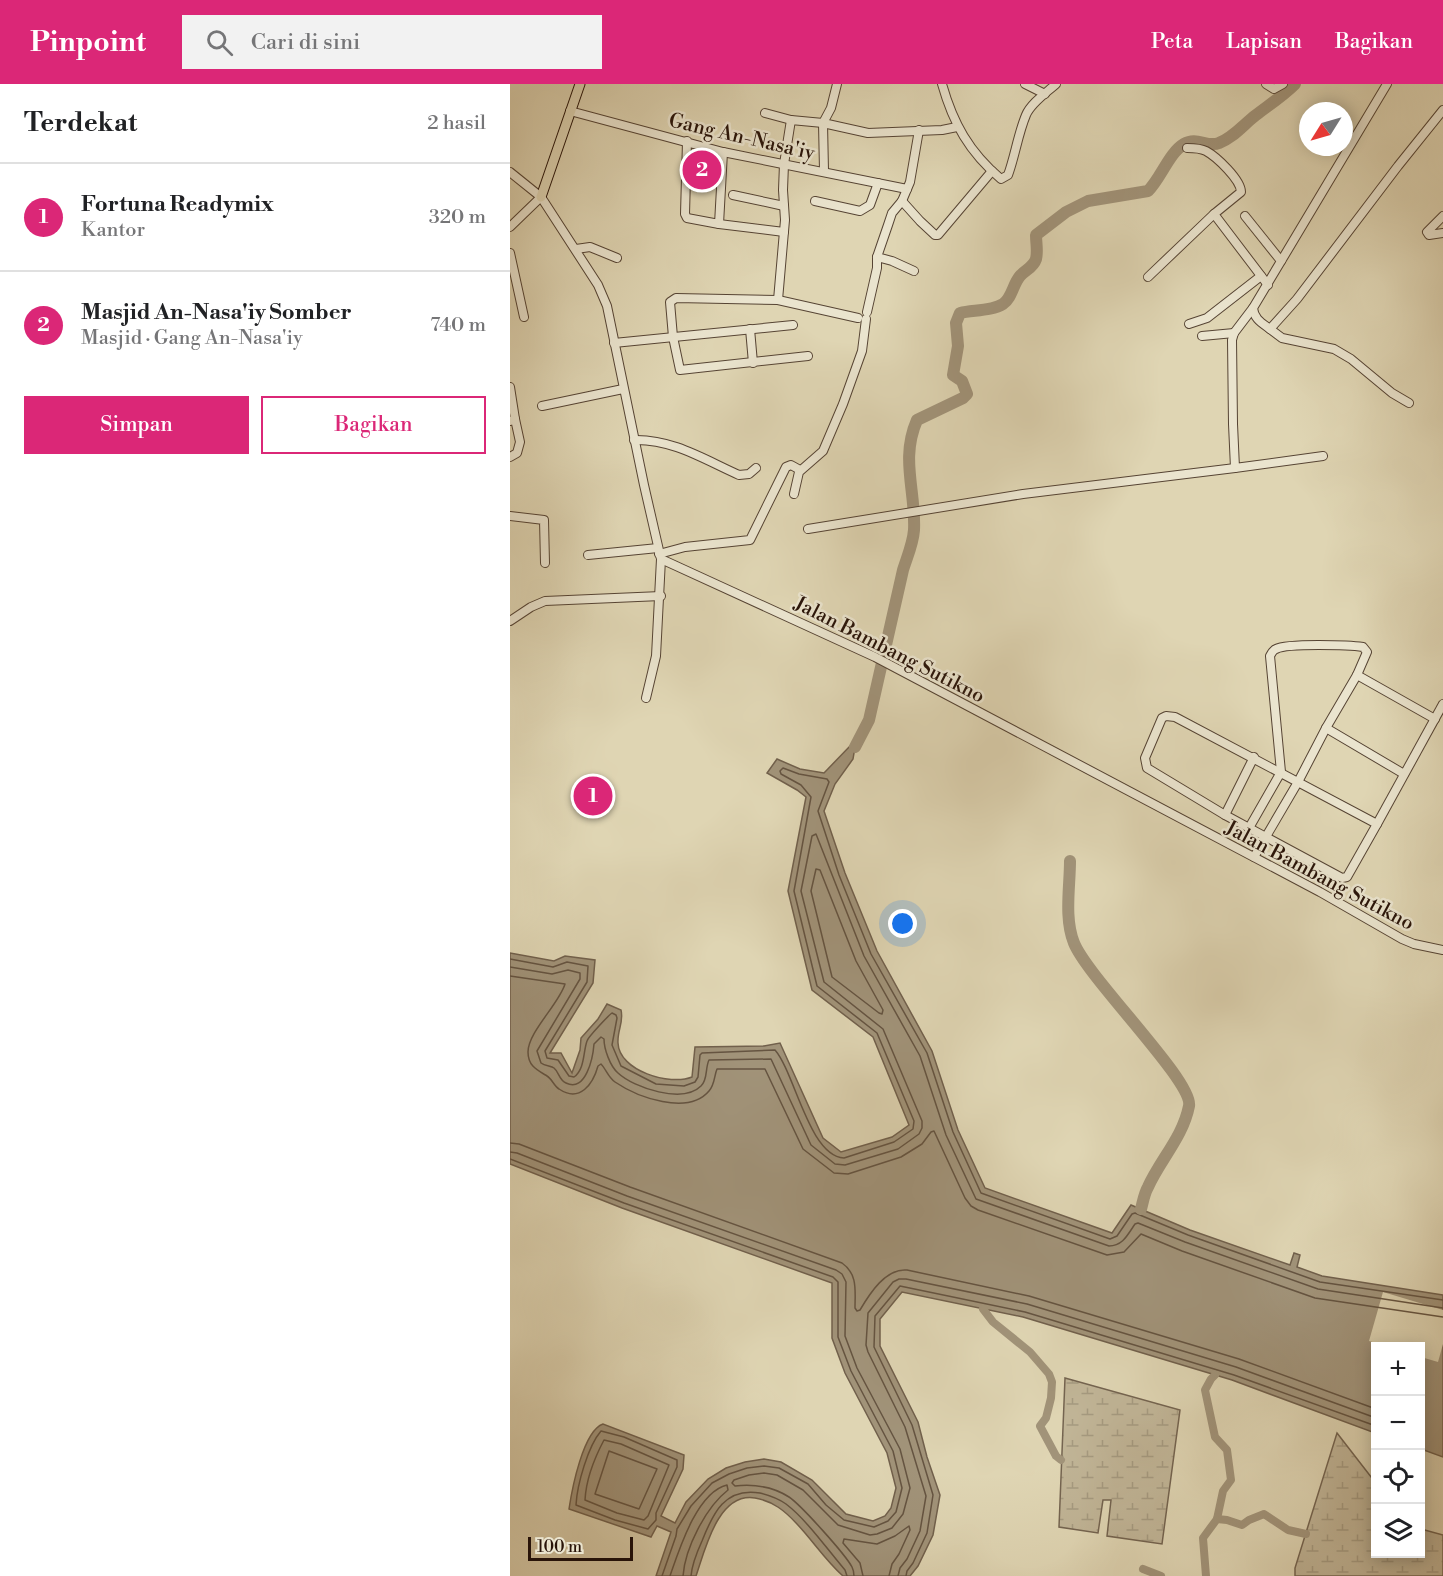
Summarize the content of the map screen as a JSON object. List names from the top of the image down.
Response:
{
  "streets": {
    "street": ["Gang An-Nasa'iy", "Jalan Bambang Sutikno"]
  },
  "scale_bar": "100 m",
  "north": "bottom left",
  "page": {
    "header": "Pinpoint",
    "search": "Cari di sini",
    "nav": ["Peta", "Lapisan", "Bagikan"],
    "heading": ["Terdekat", "2 hasil"],
    "pins": ["2", "1"],
    "list": [
      {
        "mark": "1",
        "name": "Fortuna Readymix",
        "note": "Kantor",
        "value": "320 m"
      },
      {
        "mark": "2",
        "name": "Masjid An-Nasa'iy Somber",
        "note": "Masjid · Gang An-Nasa'iy",
        "value": "740 m"
      }
    ],
    "buttons": ["Simpan", "Bagikan"],
    "map_buttons": ["+", "−"],
    "scale": "100 m"
  }
}
